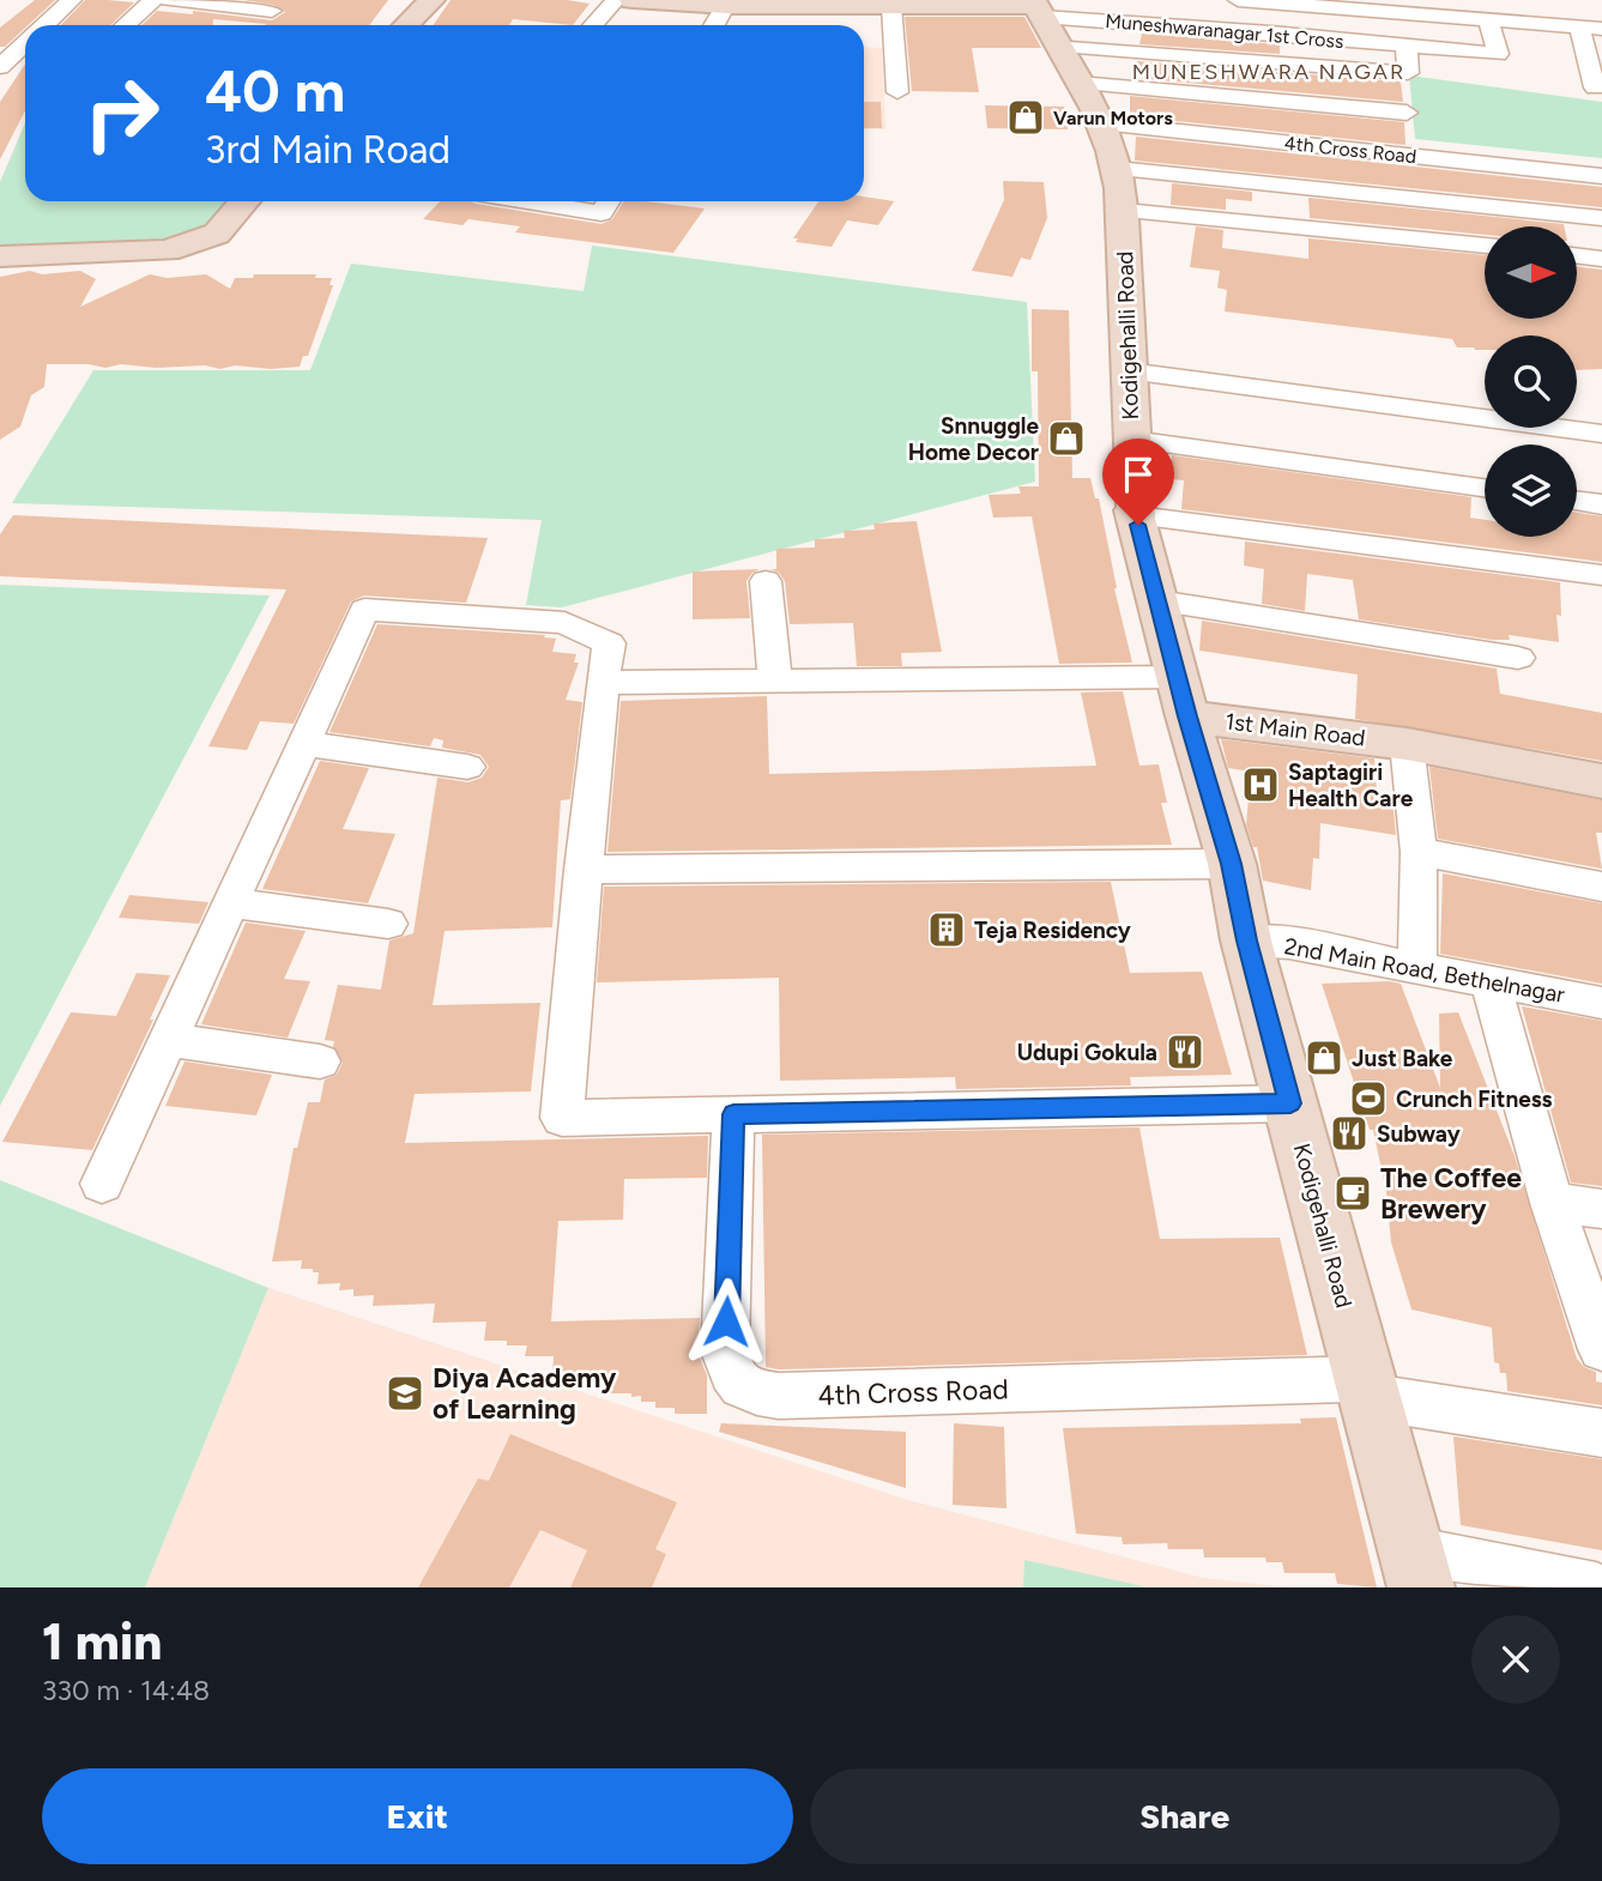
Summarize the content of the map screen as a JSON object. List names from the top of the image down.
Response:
{
  "streets": {
    "street": [
      "Muneshwaranagar 1st Cross",
      "4th Cross Road",
      "Kodigehalli Road",
      "1st Main Road",
      "2nd Main Road, Bethelnagar"
    ]
  },
  "crossings": [
    ["Muneshwaranagar 1st Cross", "Kodigehalli Road"],
    ["4th Cross Road", "Kodigehalli Road"],
    ["Kodigehalli Road", "1st Main Road"],
    ["Kodigehalli Road", "2nd Main Road, Bethelnagar"]
  ],
  "districts": ["MUNESHWARA NAGAR"],
  "places": {
    "shop": ["Varun Motors", "Snnuggle Home Decor", "Just Bake"],
    "hospital": ["Saptagiri Health Care"],
    "building": ["Teja Residency"],
    "restaurant": ["Udupi Gokula", "Subway"],
    "sports": ["Crunch Fitness"],
    "cafe": ["The Coffee Brewery"],
    "school or university": ["Diya Academy of Learning"]
  },
  "north": "right",
  "page": {
    "turn": ["40 m", "3rd Main Road"],
    "heading": ["1 min", "330 m · 14:48"],
    "buttons": ["Exit", "Share"]
  }
}
